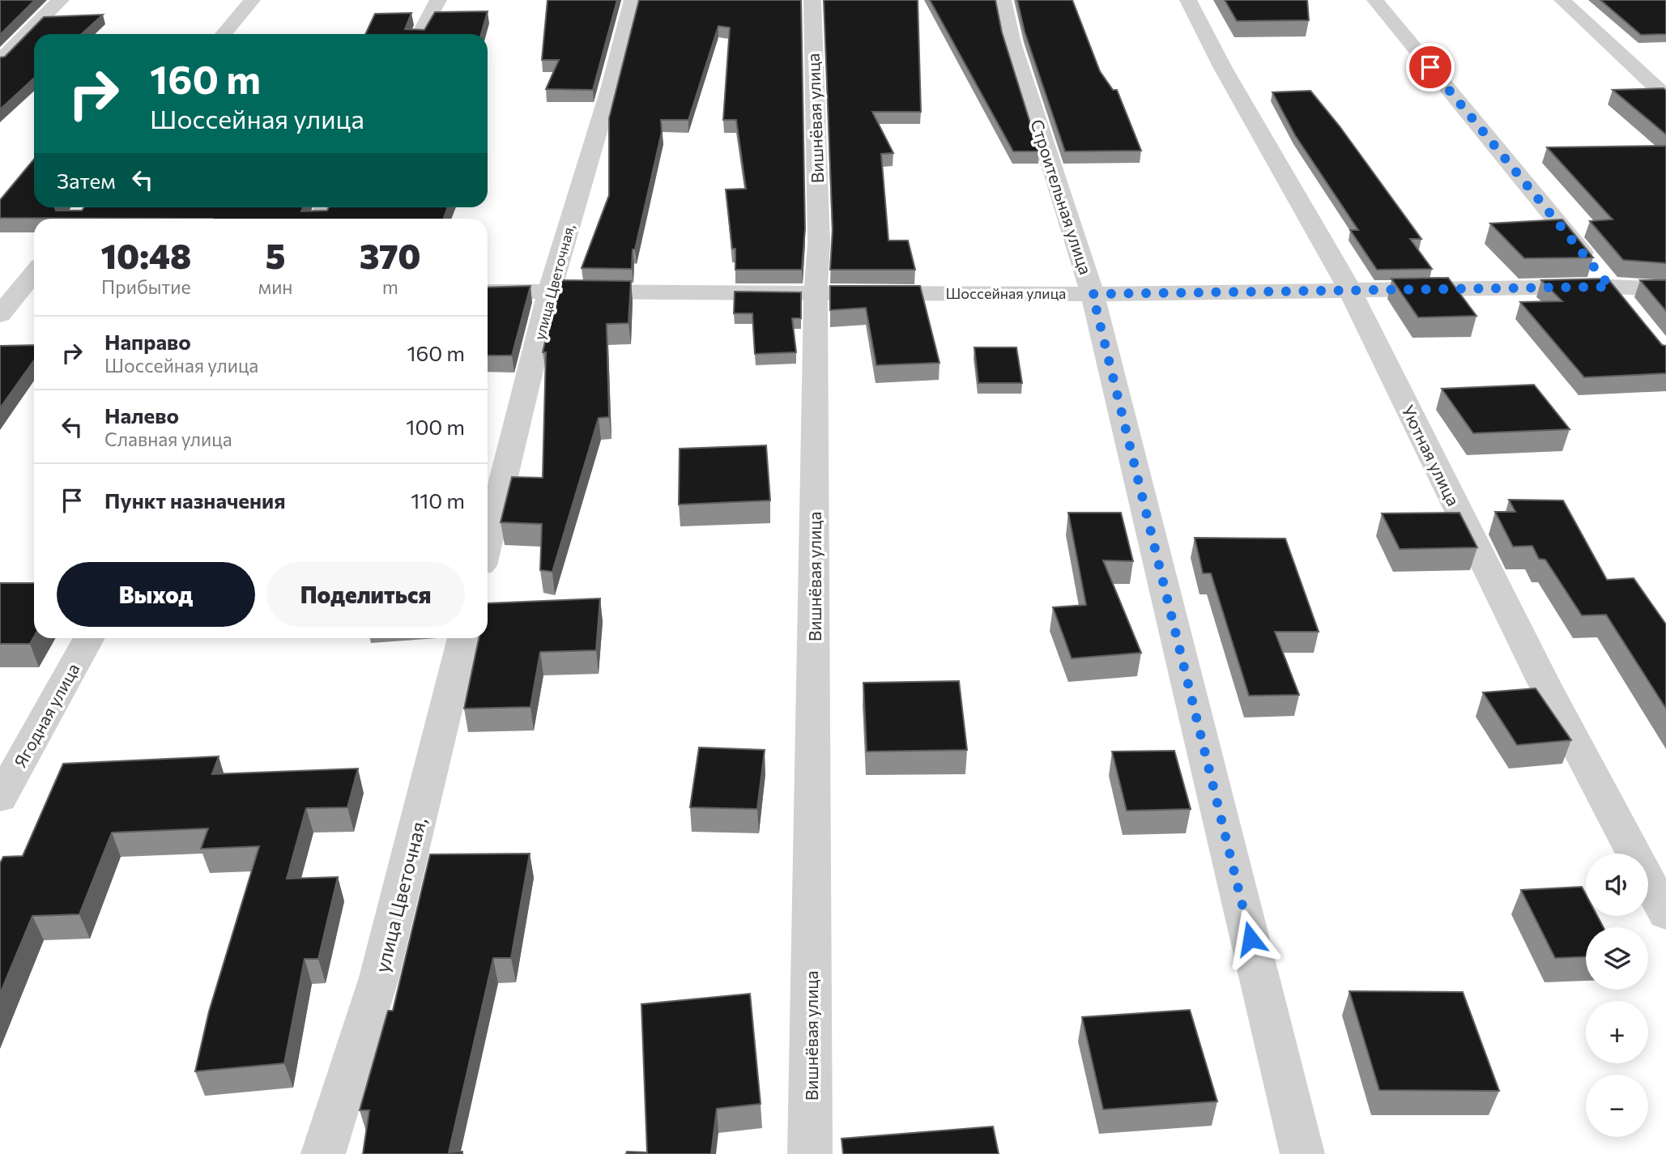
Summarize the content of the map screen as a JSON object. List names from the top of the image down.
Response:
{
  "streets": {
    "street": [
      "Вишнёвая улица",
      "Строительная улица",
      "улица Цветочная,",
      "Шоссейная улица",
      "Уютная улица",
      "Ягодная улица"
    ]
  },
  "crossings": [
    ["Вишнёвая улица", "Шоссейная улица"],
    ["Строительная улица", "Шоссейная улица"],
    ["улица Цветочная,", "Шоссейная улица"],
    ["Шоссейная улица", "Уютная улица"]
  ],
  "page": {
    "turn": ["160 m", "Шоссейная улица"],
    "then": "Затем",
    "eta": [
      "10:48",
      "Прибытие",
      "5",
      "мин",
      "370",
      "m"
    ],
    "list": [
      {
        "name": "Направо",
        "note": "Шоссейная улица",
        "value": "160 m"
      },
      {
        "name": "Налево",
        "note": "Славная улица",
        "value": "100 m"
      },
      {
        "name": "Пункт назначения",
        "value": "110 m"
      }
    ],
    "buttons": ["Выход", "Поделиться"],
    "map_buttons": ["+", "−"]
  }
}
